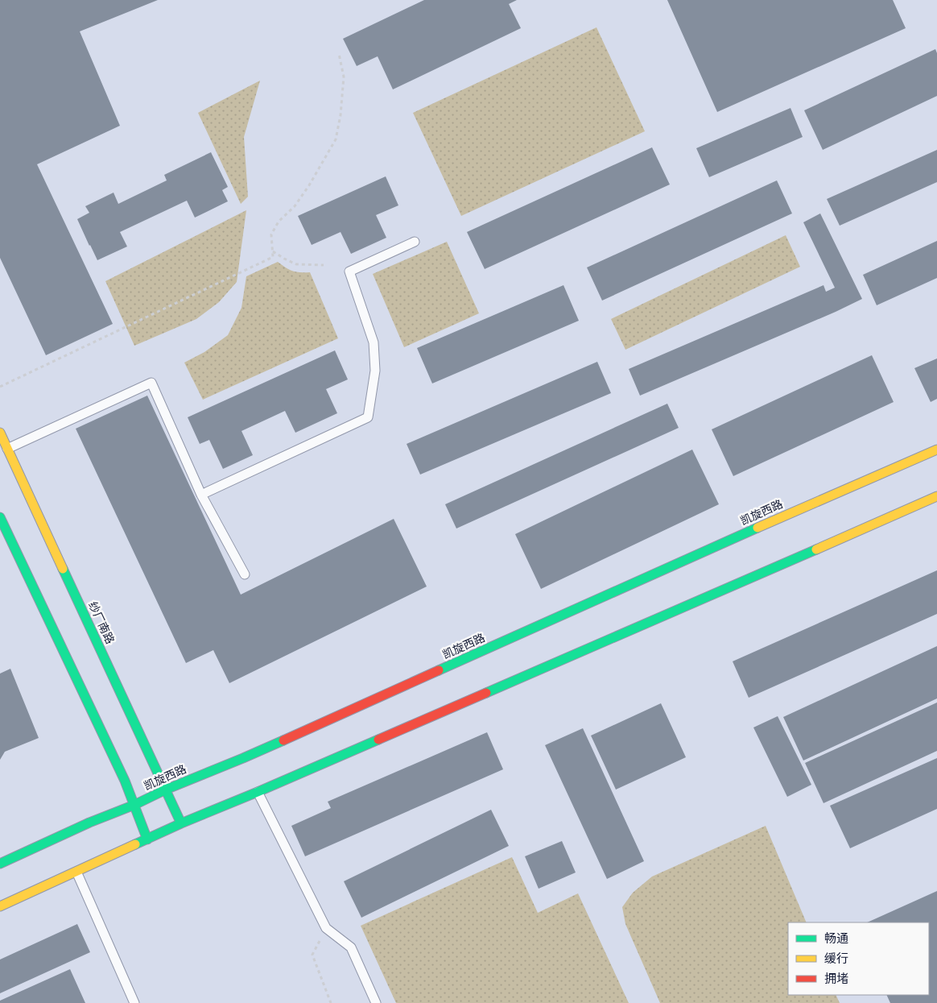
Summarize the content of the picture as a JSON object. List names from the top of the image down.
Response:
{
  "streets": {
    "main road": ["凯旋西路", "纱厂南路"]
  },
  "crossings": [
    ["凯旋西路", "纱厂南路"]
  ],
  "legend": ["畅通", "缓行", "拥堵"]
}
